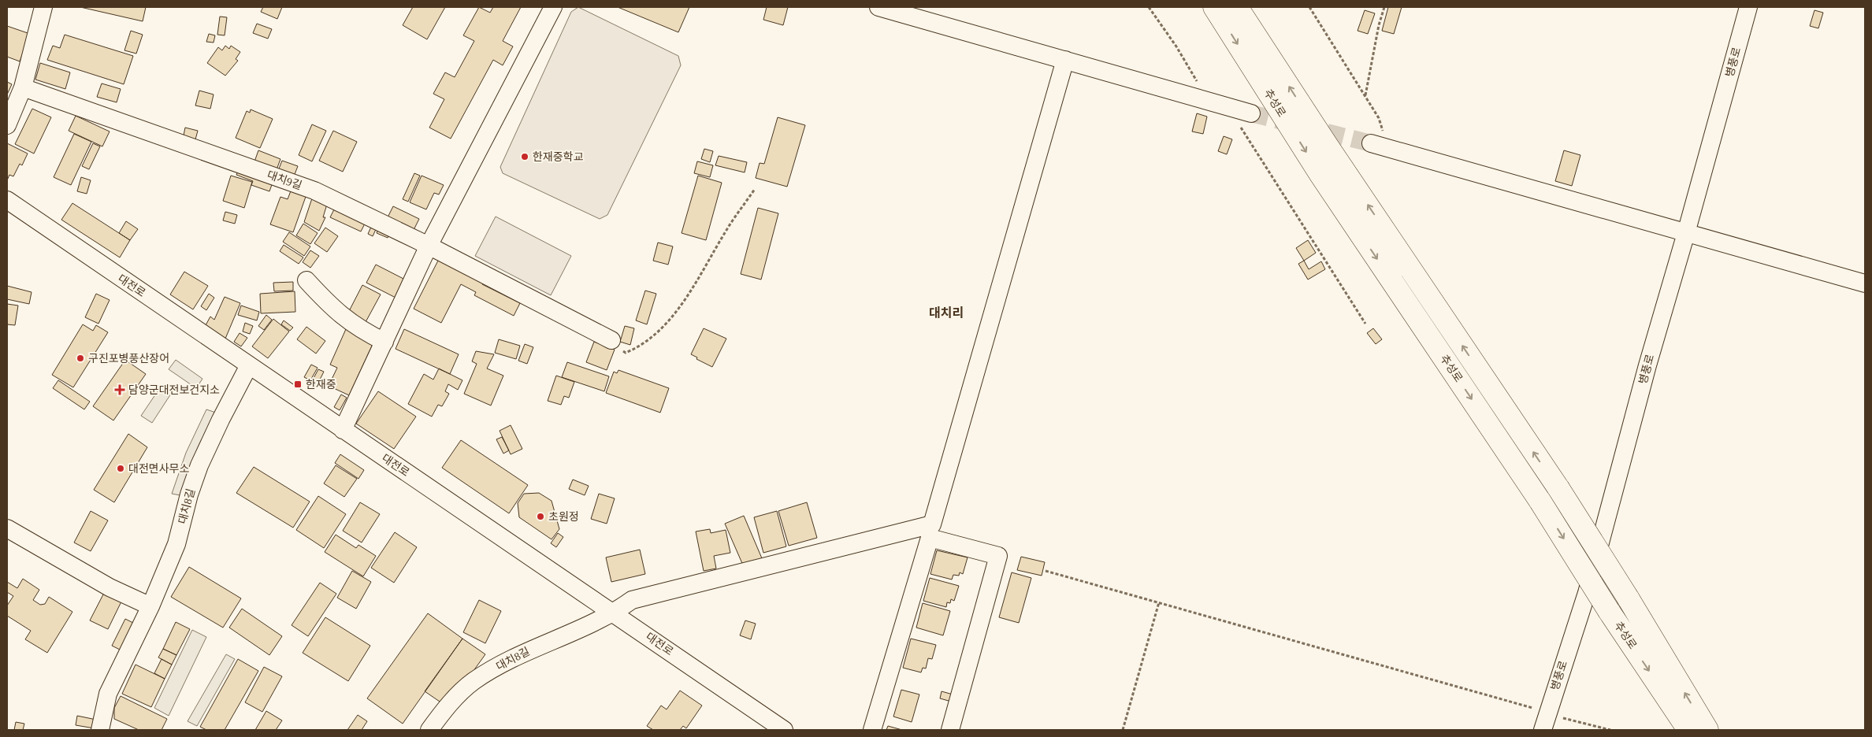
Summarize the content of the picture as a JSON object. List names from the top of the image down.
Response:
{
  "streets": {
    "main road": ["추성로"],
    "street": [
      "병풍로",
      "대치9길",
      "대전로",
      "대치8길"
    ]
  },
  "crossings": [
    ["대전로", "대치8길"]
  ],
  "districts": ["대치리"],
  "places": {
    "other": [
      "한재중학교",
      "구진포병풍산장어",
      "대전면사무소",
      "초원정"
    ],
    "transit": ["한재중"],
    "health": ["담양군대전보건지소"]
  }
}
